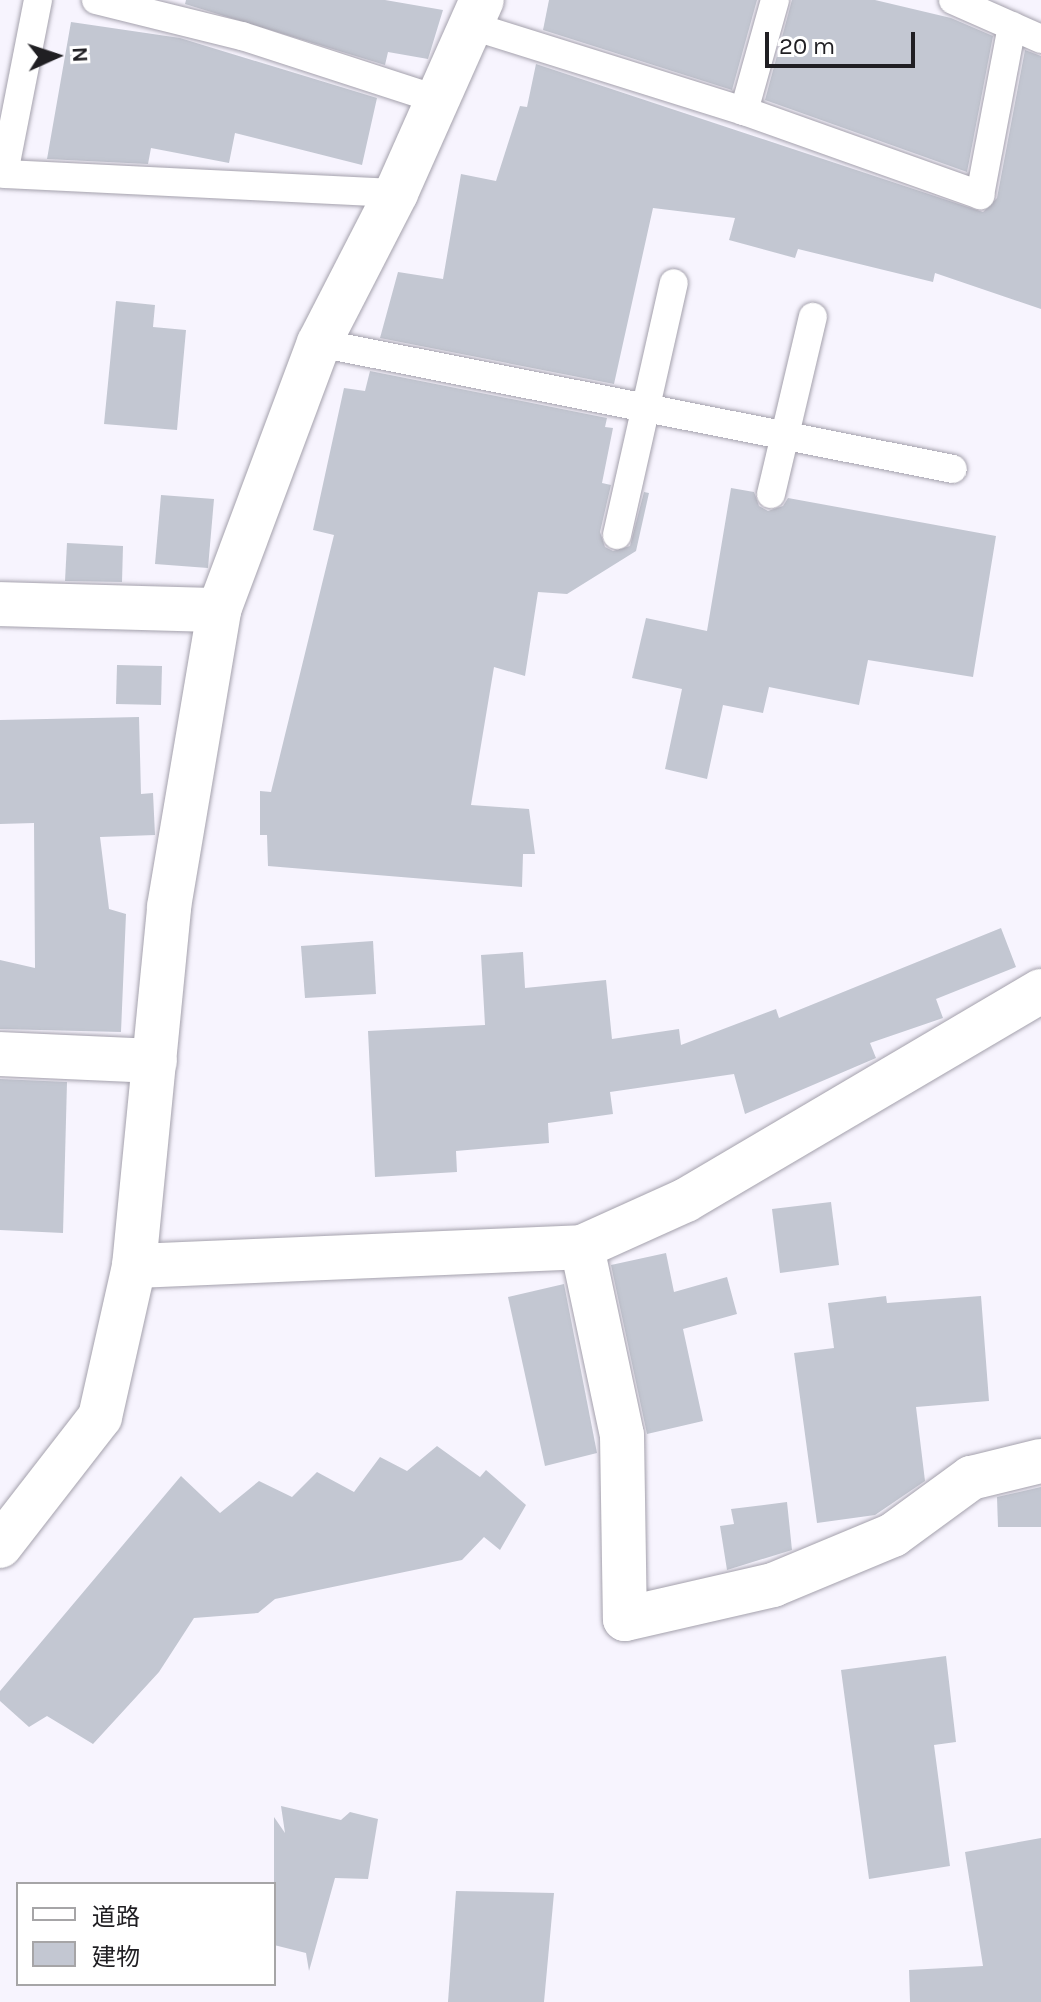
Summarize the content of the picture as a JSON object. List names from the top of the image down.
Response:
{
  "legend": ["道路", "建物"],
  "scale_bar": "20 m",
  "north": "right"
}
